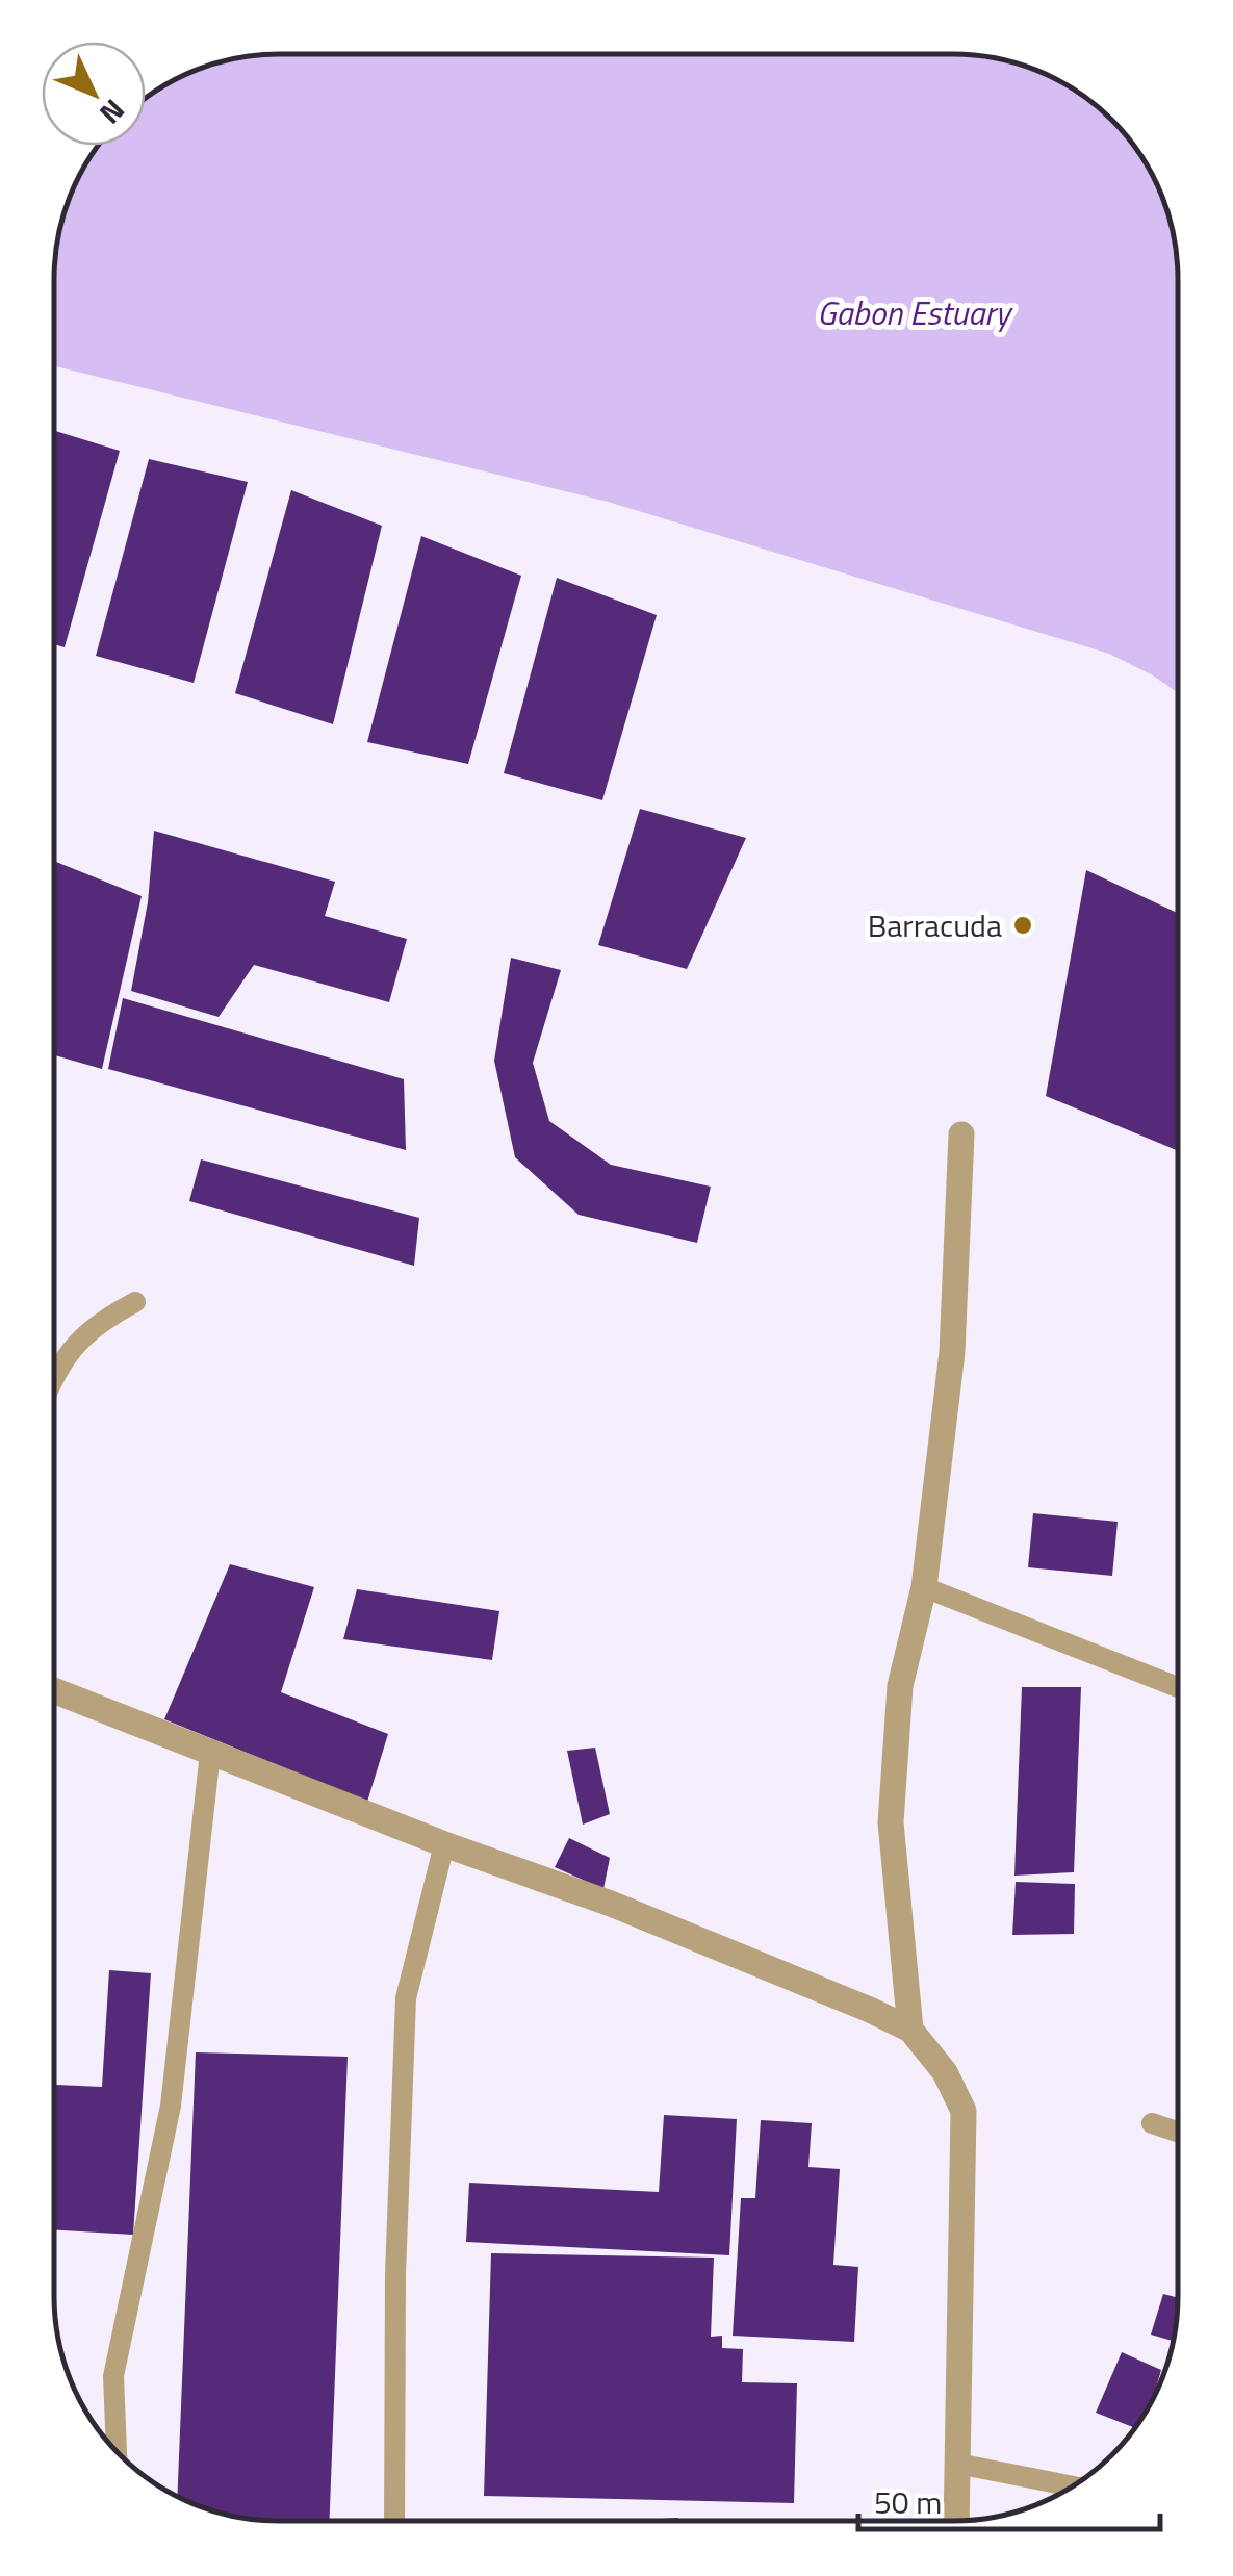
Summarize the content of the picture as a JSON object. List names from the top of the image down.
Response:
{
  "water": ["Gabon Estuary"],
  "places": ["Barracuda"],
  "scale_bar": "50 m",
  "north": "bottom right"
}
